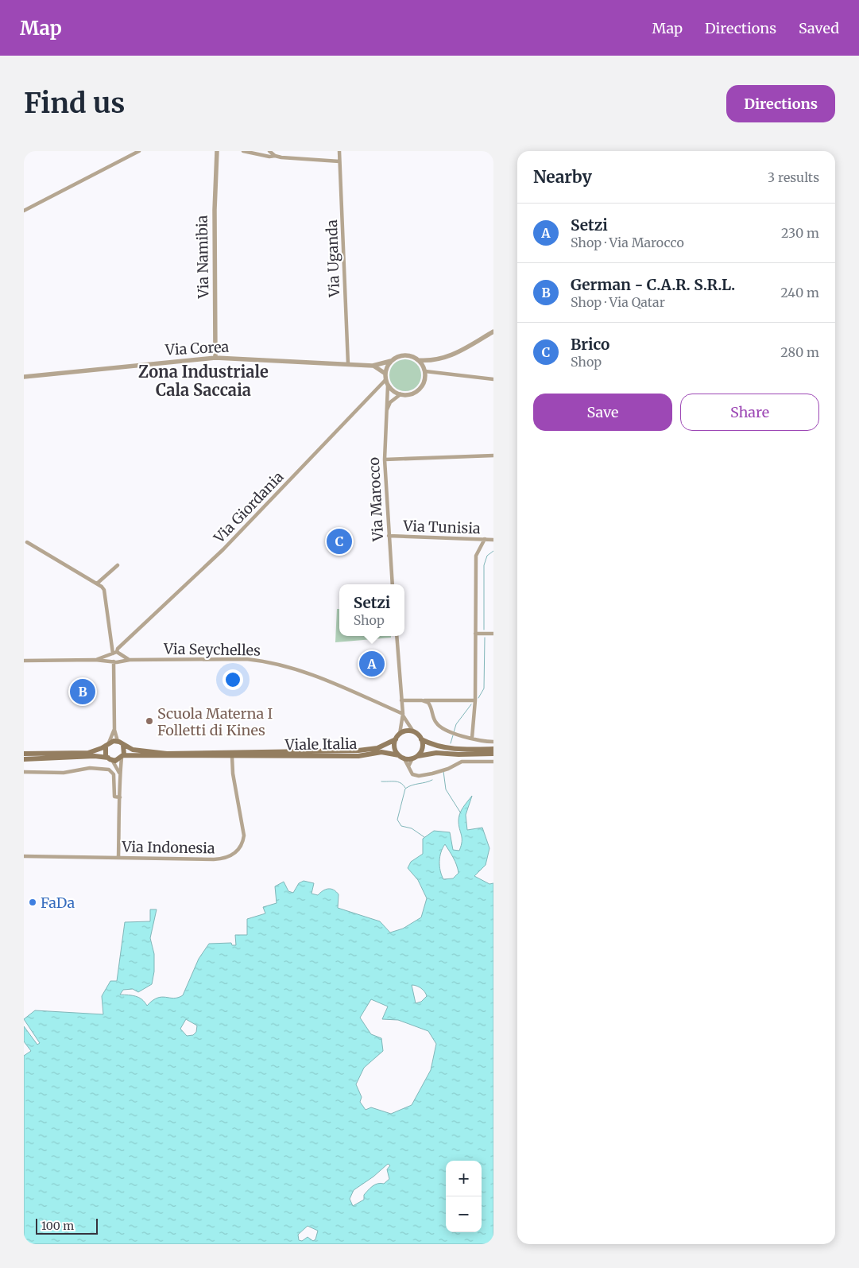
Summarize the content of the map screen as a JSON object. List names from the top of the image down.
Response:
{
  "streets": {
    "main road": ["Viale Italia"],
    "street": [
      "Via Namibia",
      "Via Uganda",
      "Via Corea",
      "Via Marocco",
      "Via Giordania",
      "Via Tunisia",
      "Via Seychelles",
      "Via Indonesia"
    ]
  },
  "crossings": [
    ["Via Namibia", "Via Corea"],
    ["Via Uganda", "Via Corea"],
    ["Via Marocco", "Via Giordania"],
    ["Via Marocco", "Via Tunisia"],
    ["Via Giordania", "Via Seychelles"],
    ["Viale Italia", "Via Indonesia"]
  ],
  "districts": ["Zona Industriale Cala Saccaia"],
  "places": ["Scuola Materna I Folletti di Kines", "FaDa"],
  "scale_bar": "100 m",
  "page": {
    "header": "Map",
    "nav": ["Map", "Directions", "Saved"],
    "buttons": [
      "Directions",
      ["Save", "Share"]
    ],
    "title": "Find us",
    "heading": ["Nearby", "3 results"],
    "list": [
      {
        "mark": "A",
        "name": "Setzi",
        "note": "Shop · Via Marocco",
        "value": "230 m"
      },
      {
        "mark": "B",
        "name": "German - C.A.R. S.R.L.",
        "note": "Shop · Via Qatar",
        "value": "240 m"
      },
      {
        "mark": "C",
        "name": "Brico",
        "note": "Shop",
        "value": "280 m"
      }
    ],
    "pins": ["C", "A", "B"],
    "popup": ["Setzi", "Shop"],
    "map_buttons": ["+", "−"],
    "scale": "100 m"
  }
}
